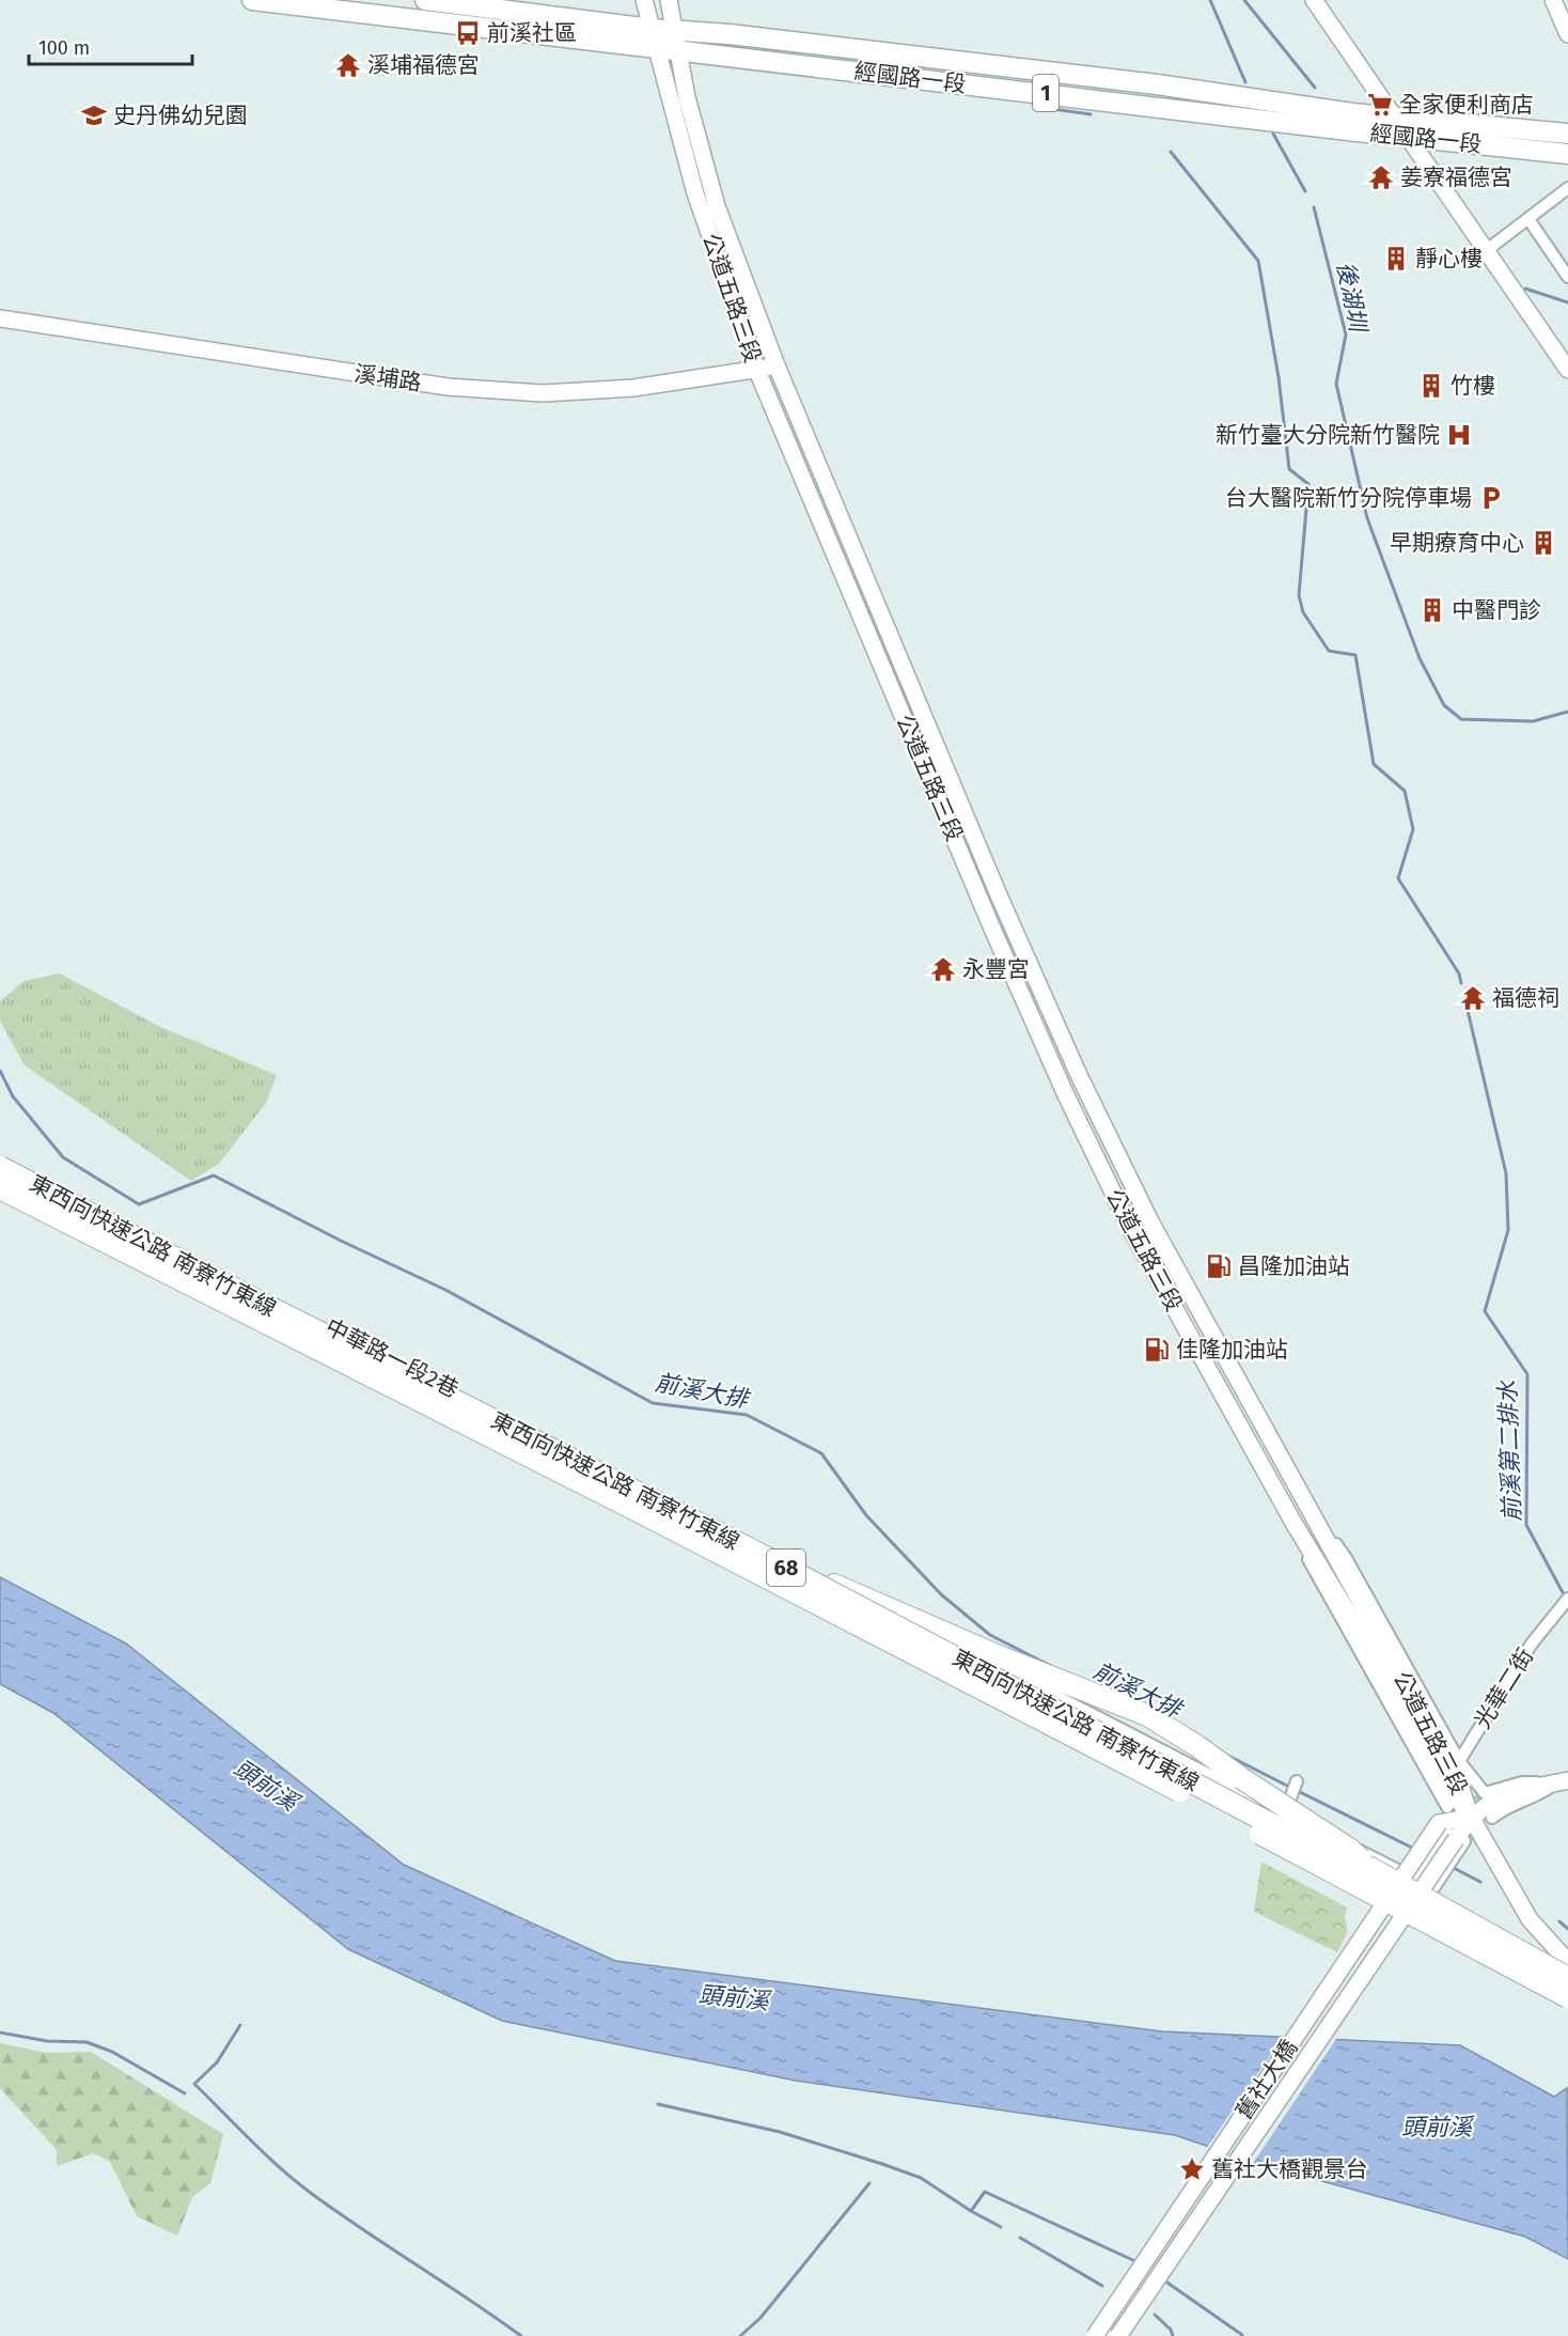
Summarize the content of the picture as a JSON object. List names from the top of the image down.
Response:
{
  "streets": {
    "highway": ["東西向快速公路 南寮竹東線", "68"],
    "main road": ["經國路一段", "1"],
    "street": [
      "公道五路三段",
      "溪埔路",
      "中華路一段2巷",
      "光華二街",
      "舊社大橋"
    ]
  },
  "crossings": [
    ["經國路一段", "公道五路三段"],
    ["公道五路三段", "溪埔路"],
    ["公道五路三段", "光華二街"],
    ["中華路一段2巷", "舊社大橋"]
  ],
  "water": [
    "後湖圳",
    "前溪大排",
    "前溪第二排水",
    "頭前溪"
  ],
  "places": {
    "bus stop": ["前溪社區"],
    "temple": [
      "溪埔福德宮",
      "姜寮福德宮",
      "永豐宮",
      "福德祠"
    ],
    "supermarket": ["全家便利商店"],
    "school or university": ["史丹佛幼兒園"],
    "building": [
      "靜心樓",
      "竹樓",
      "早期療育中心",
      "中醫門診"
    ],
    "hospital": ["新竹臺大分院新竹醫院"],
    "parking": ["台大醫院新竹分院停車場"],
    "fuel station": ["昌隆加油站", "佳隆加油站"],
    "place": ["舊社大橋觀景台"]
  },
  "scale_bar": "100 m"
}
